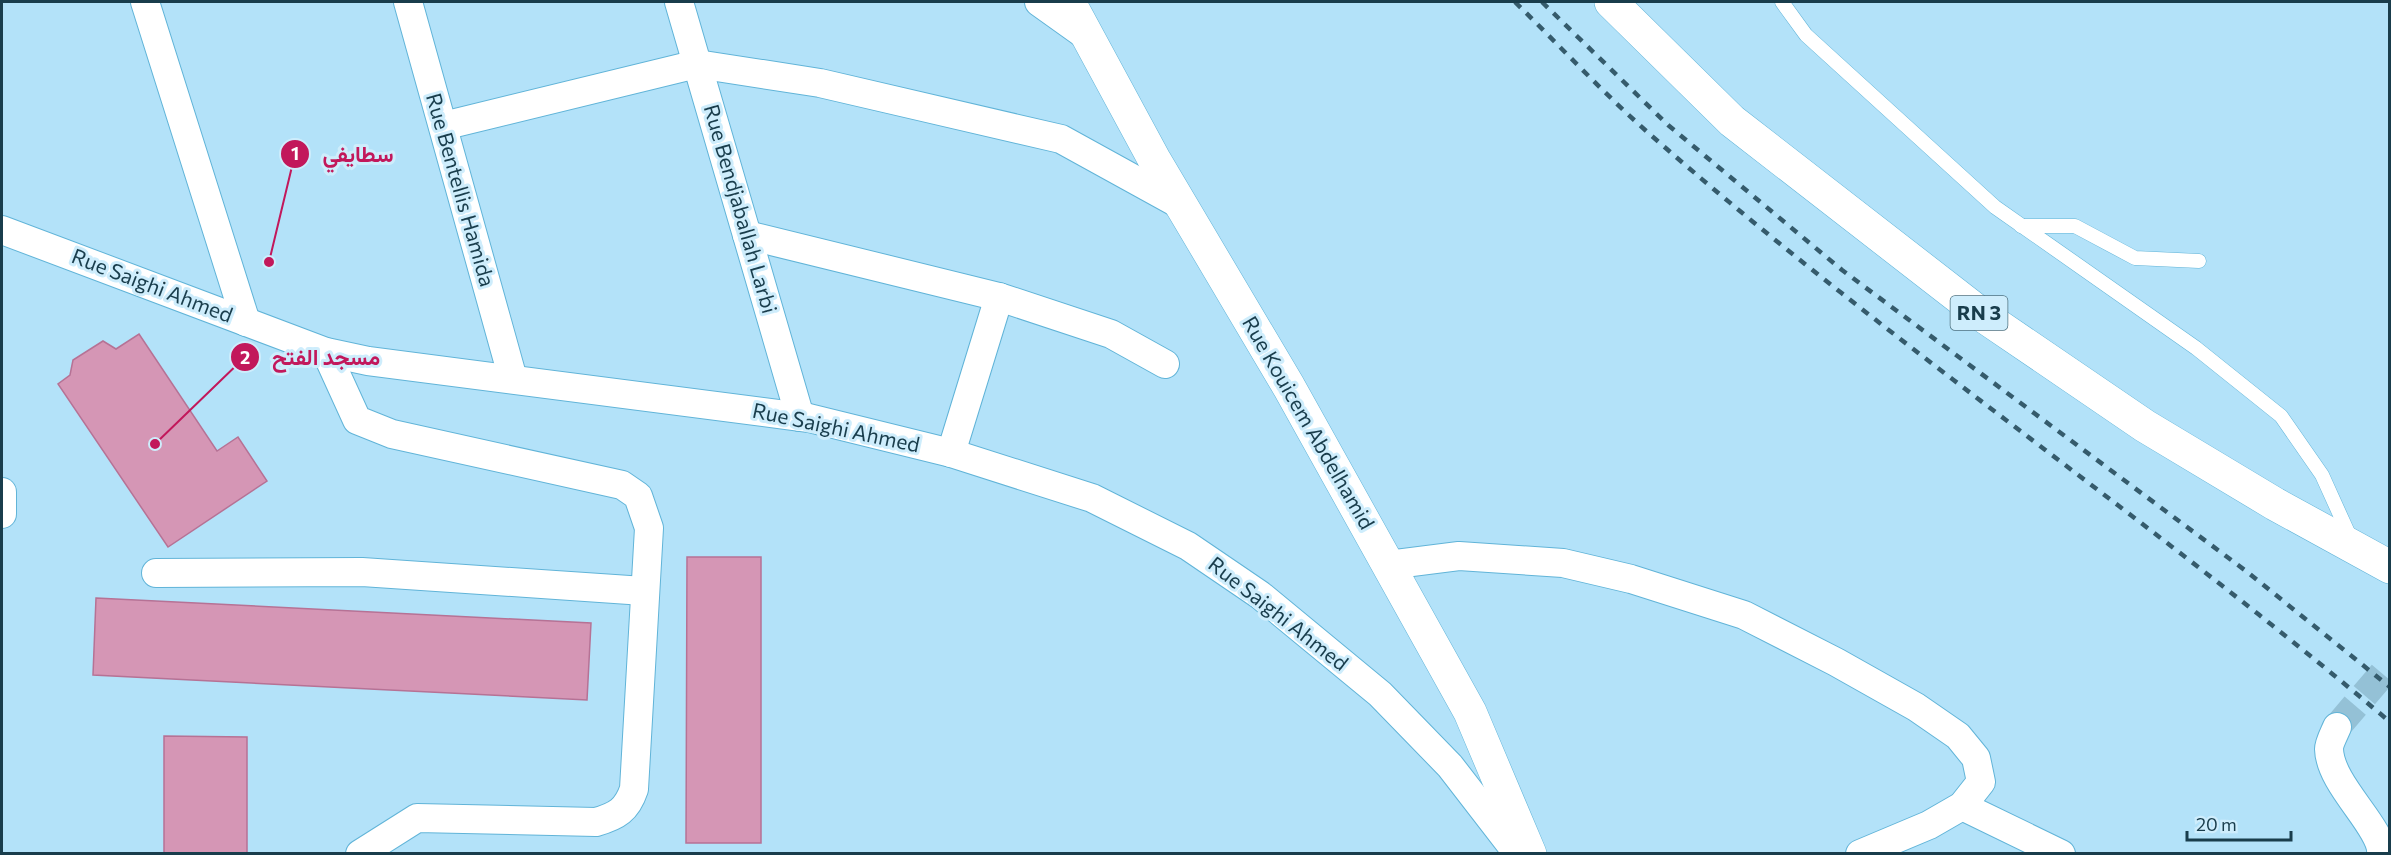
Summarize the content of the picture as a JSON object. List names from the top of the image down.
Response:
{
  "streets": {
    "street": [
      "Rue Bentellis Hamida",
      "Rue Bendjaballah Larbi",
      "Rue Saighi Ahmed",
      "RN 3",
      "Rue Kouicem Abdelhamid"
    ]
  },
  "crossings": [
    ["Rue Bentellis Hamida", "Rue Saighi Ahmed"],
    ["Rue Bendjaballah Larbi", "Rue Saighi Ahmed"]
  ],
  "places": ["سطايفي", "مسجد الفتح"],
  "scale_bar": "20 m"
}
